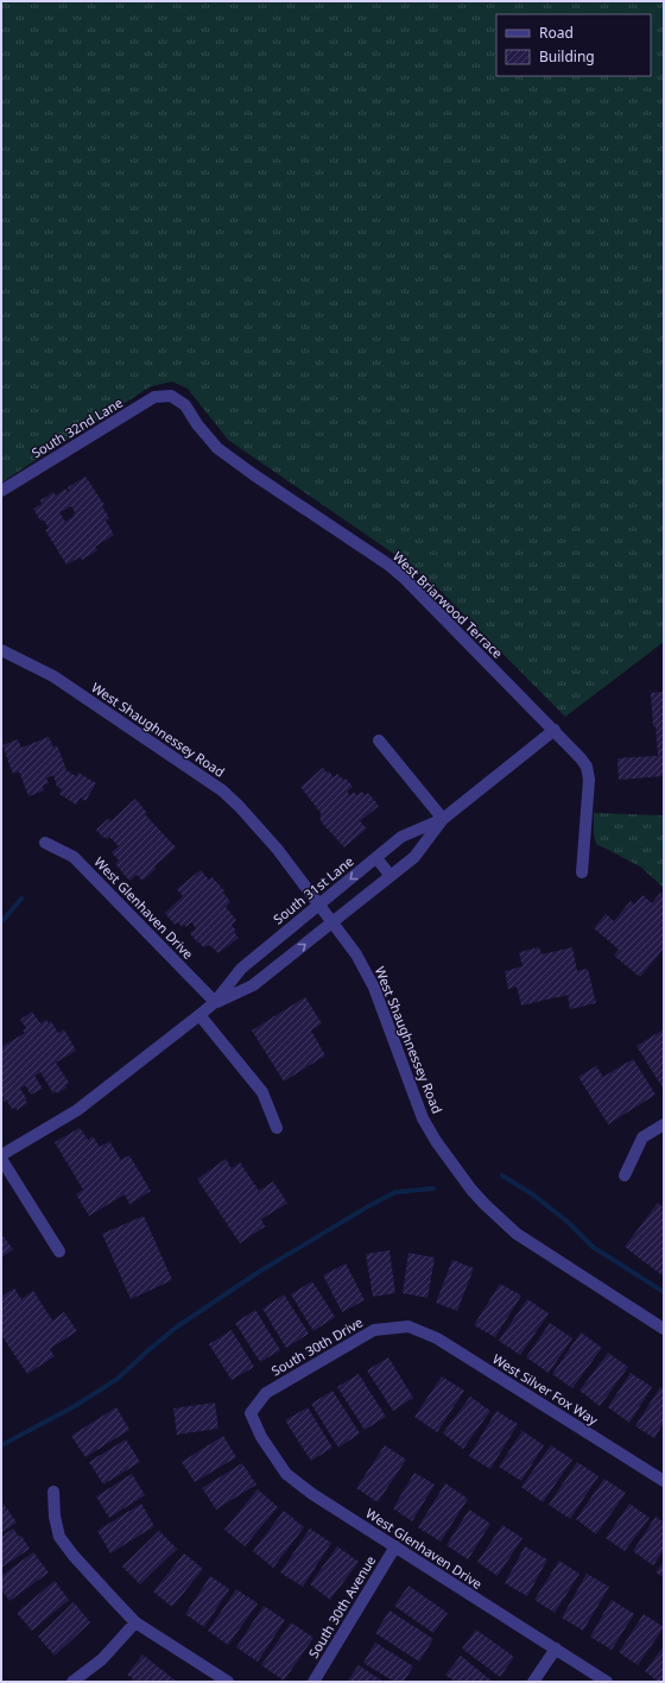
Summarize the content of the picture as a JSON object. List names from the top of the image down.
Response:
{
  "streets": {
    "street": [
      "South 32nd Lane",
      "West Briarwood Terrace",
      "West Shaughnessey Road",
      "South 31st Lane",
      "West Glenhaven Drive",
      "South 30th Drive",
      "West Silver Fox Way",
      "South 30th Avenue"
    ]
  },
  "crossings": [
    ["South 32nd Lane", "West Briarwood Terrace"],
    ["West Briarwood Terrace", "South 31st Lane"],
    ["West Shaughnessey Road", "South 31st Lane"],
    ["South 31st Lane", "West Glenhaven Drive"],
    ["West Glenhaven Drive", "South 30th Drive"],
    ["West Glenhaven Drive", "South 30th Avenue"],
    ["South 30th Drive", "West Silver Fox Way"]
  ],
  "legend": ["Road", "Building"]
}
